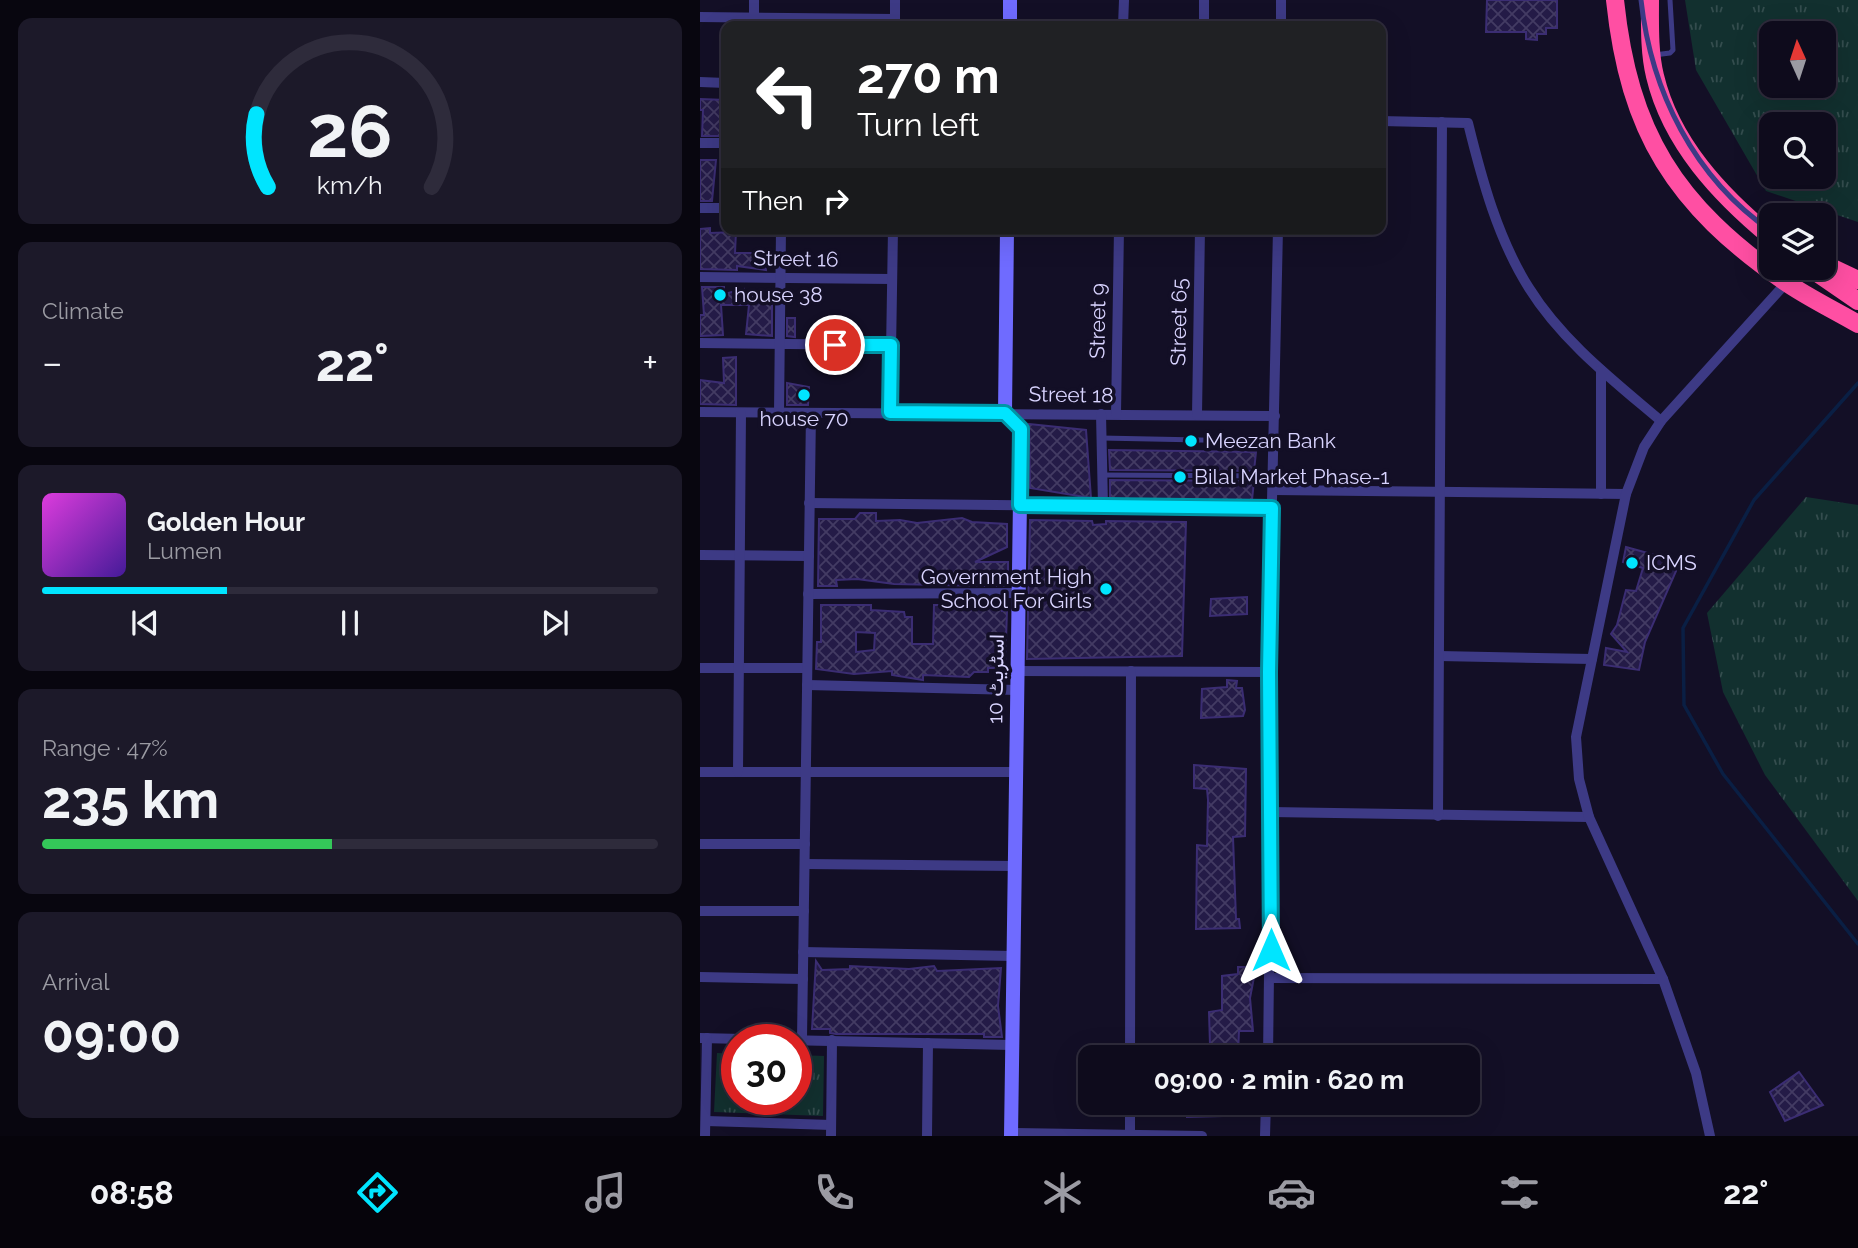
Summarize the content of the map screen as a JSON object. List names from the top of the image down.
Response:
{
  "streets": {
    "street": [
      "Street 16",
      "Street 9",
      "Street 65",
      "Street 18",
      "اسٹریٹ 10"
    ]
  },
  "crossings": [
    ["Street 9", "Street 18"],
    ["Street 65", "Street 18"],
    ["Street 18", "اسٹریٹ 10"]
  ],
  "places": [
    "house 38",
    "house 70",
    "Meezan Bank",
    "Bilal Market Phase-1",
    "ICMS",
    "Government High School For Girls"
  ],
  "north": "top",
  "page": {
    "turn": ["270 m", "Turn left"],
    "then": "Then",
    "tile": [
      "Climate",
      ["Range · 47%", "235 km"],
      ["Arrival", "09:00"]
    ],
    "heat": ["−", "22°", "+"],
    "song": ["Golden Hour", "Lumen"],
    "limit": "30",
    "trip": "09:00 · 2 min · 620 m",
    "tabs": ["08:58", "22°"],
    "gauge": ["26", "km/h"]
  }
}
